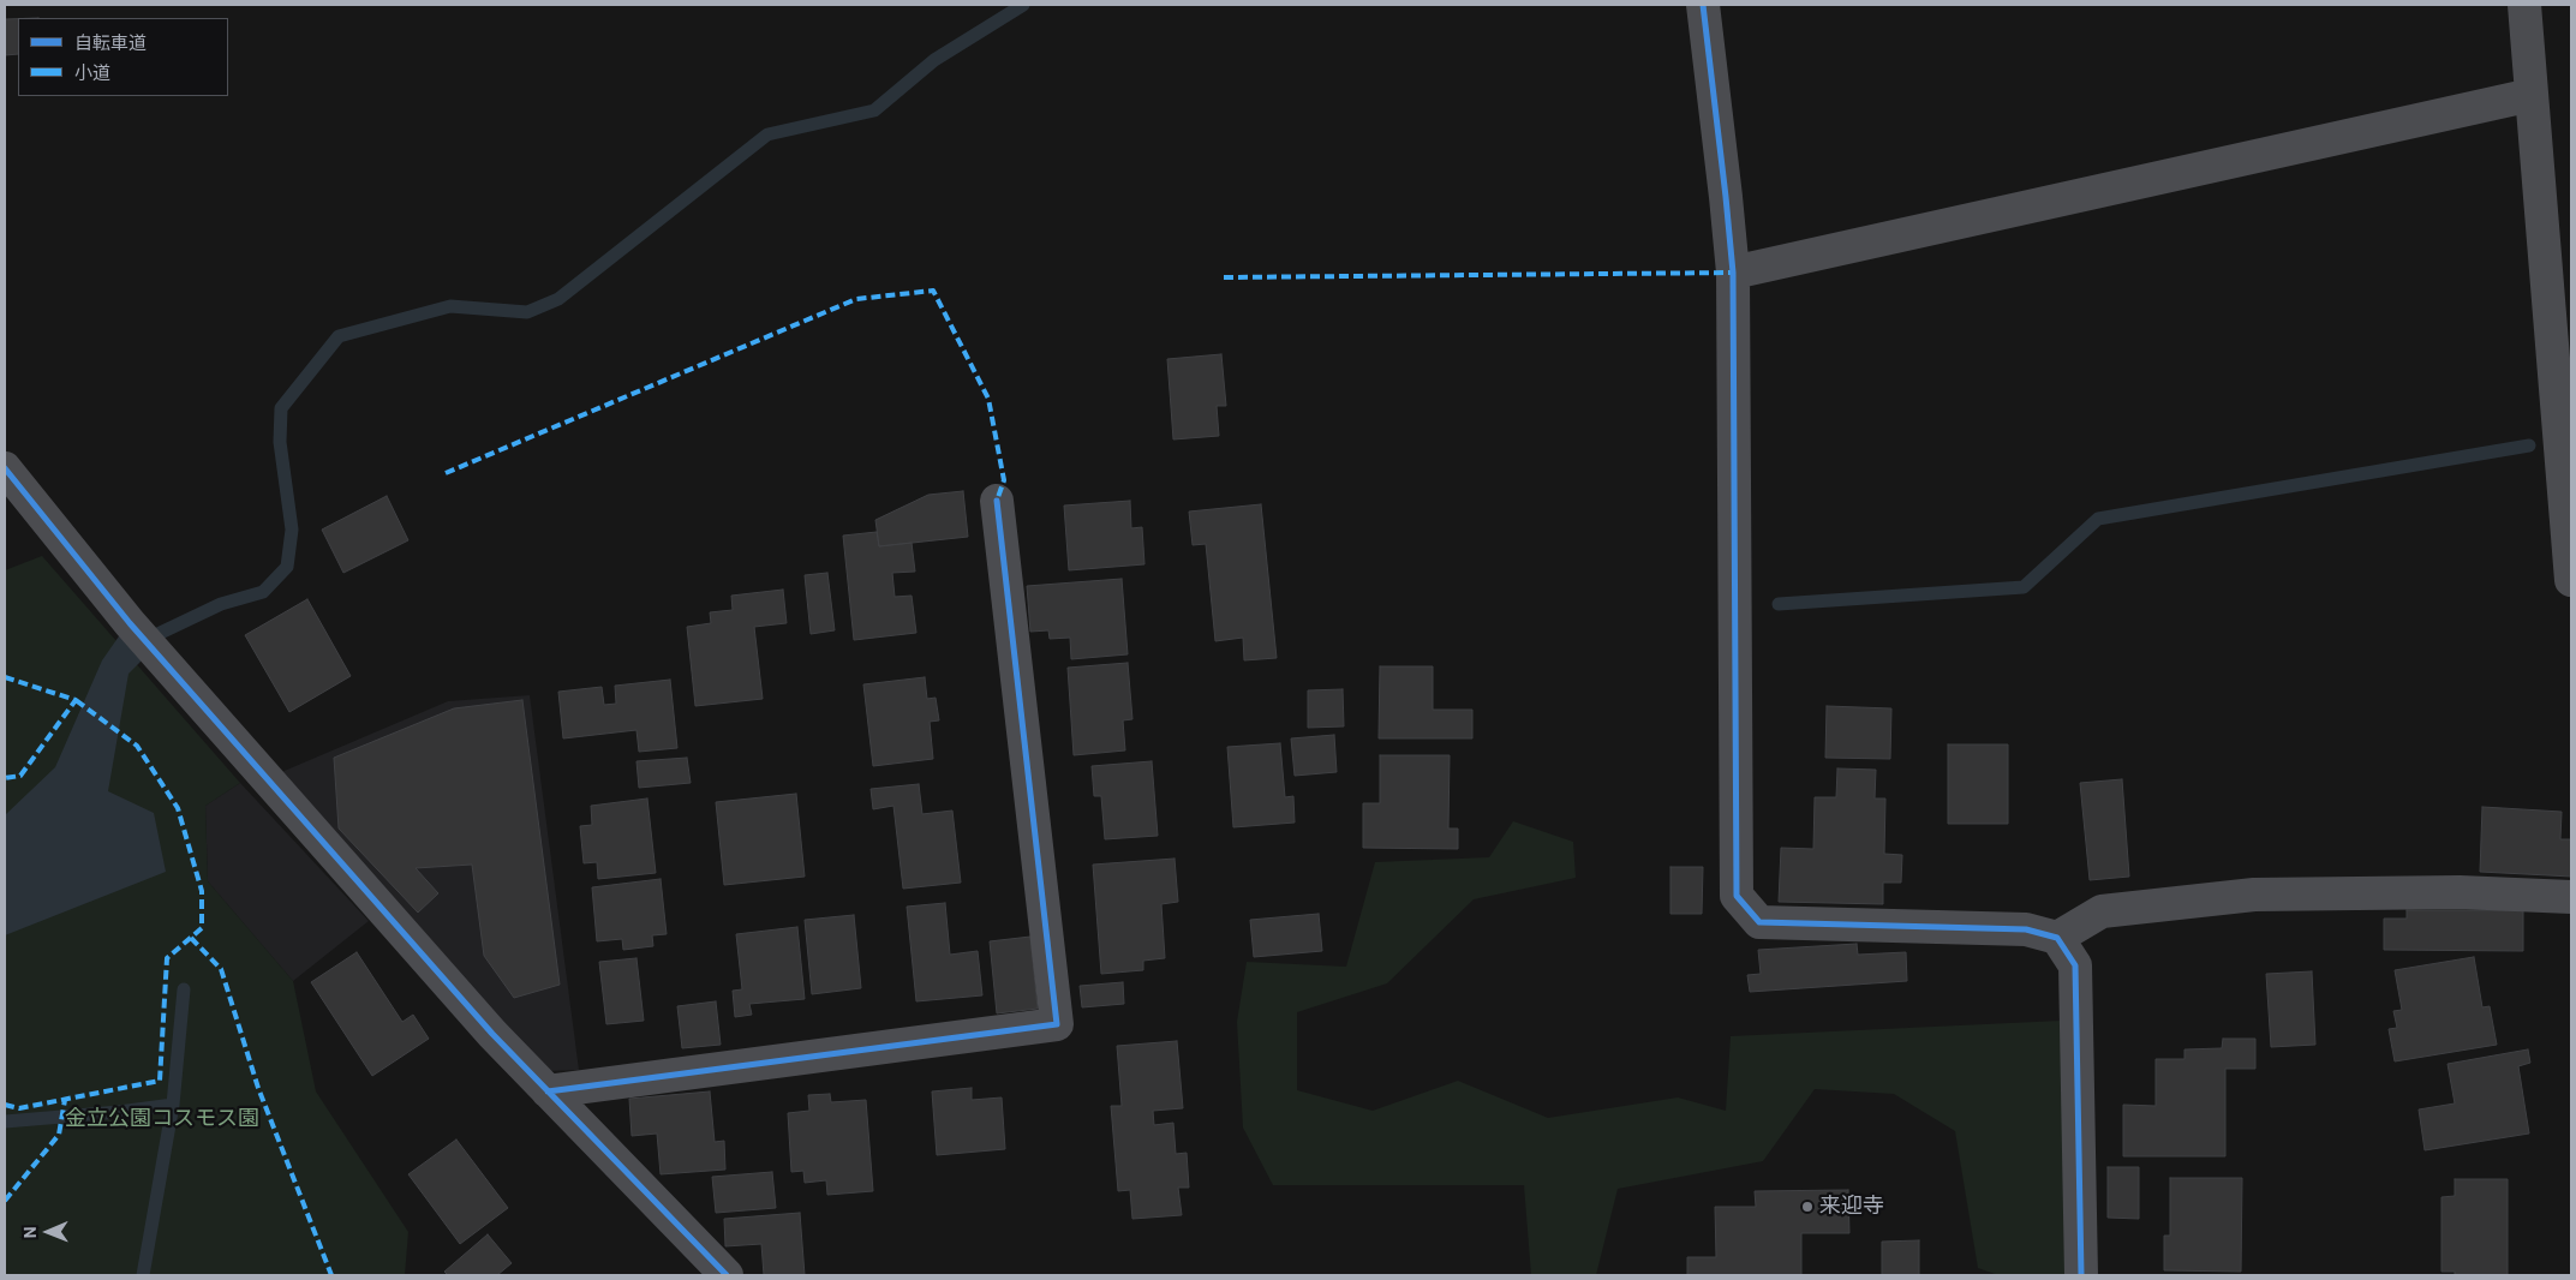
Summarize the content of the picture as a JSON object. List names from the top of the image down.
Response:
{
  "parks": ["金立公園コスモス園"],
  "places": ["来迎寺"],
  "legend": ["自転車道", "小道"],
  "north": "left"
}
